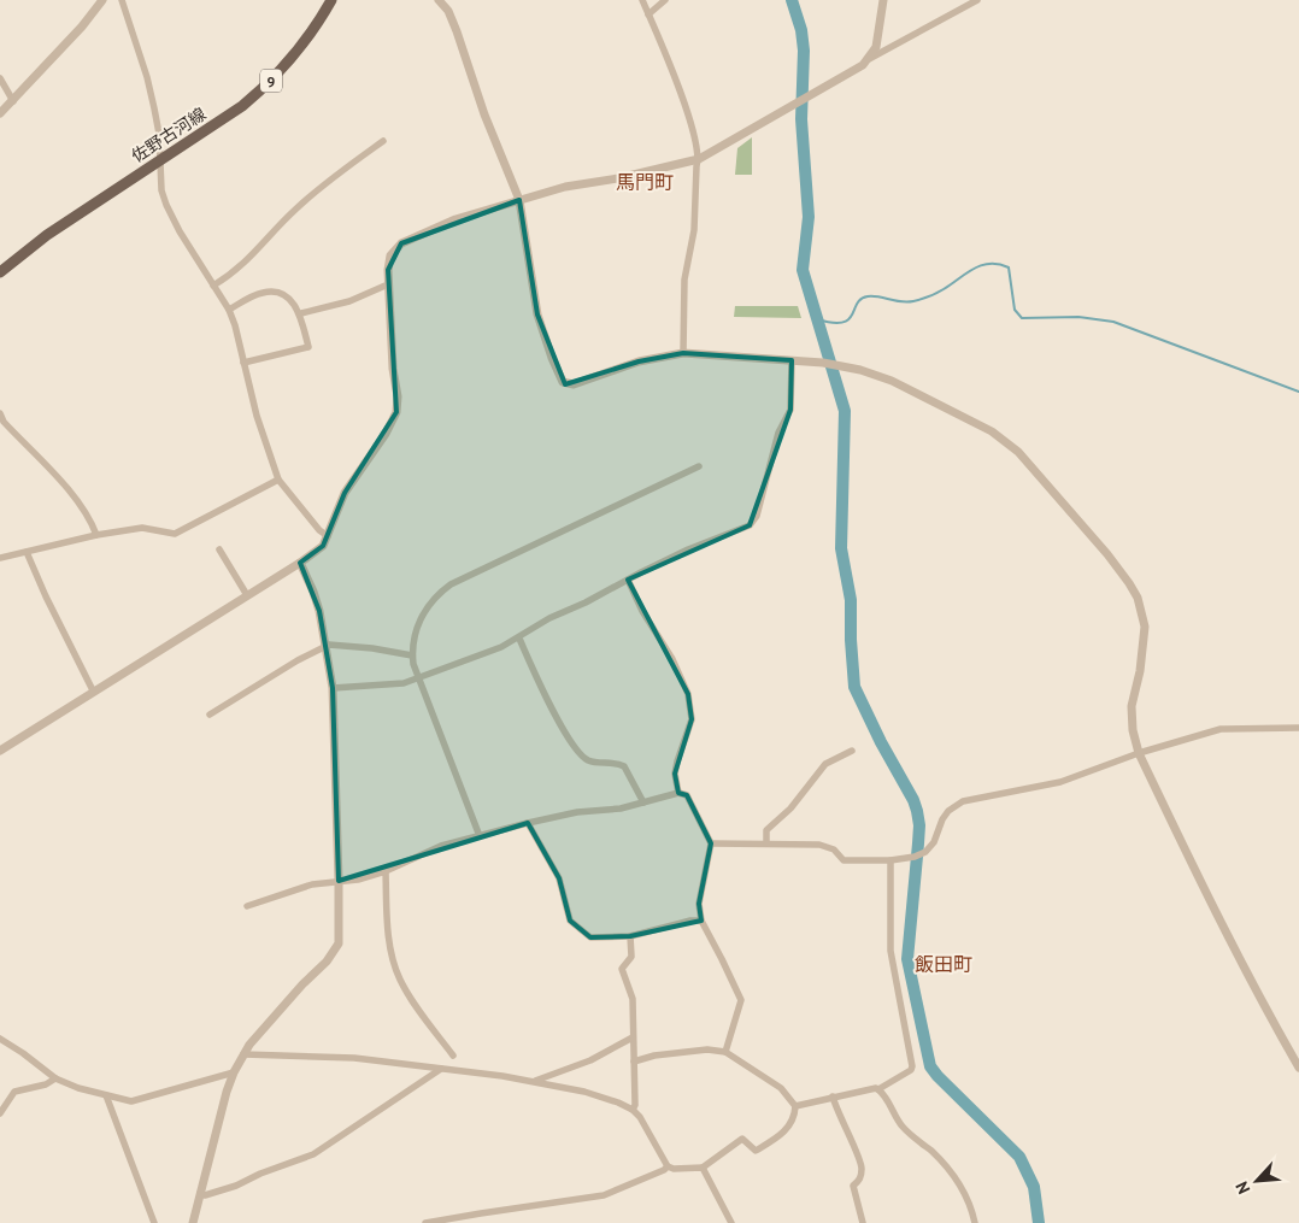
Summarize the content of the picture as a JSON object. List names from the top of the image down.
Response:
{
  "streets": {
    "main road": ["9", "佐野古河線"]
  },
  "districts": ["馬門町", "飯田町"],
  "north": "bottom left"
}
